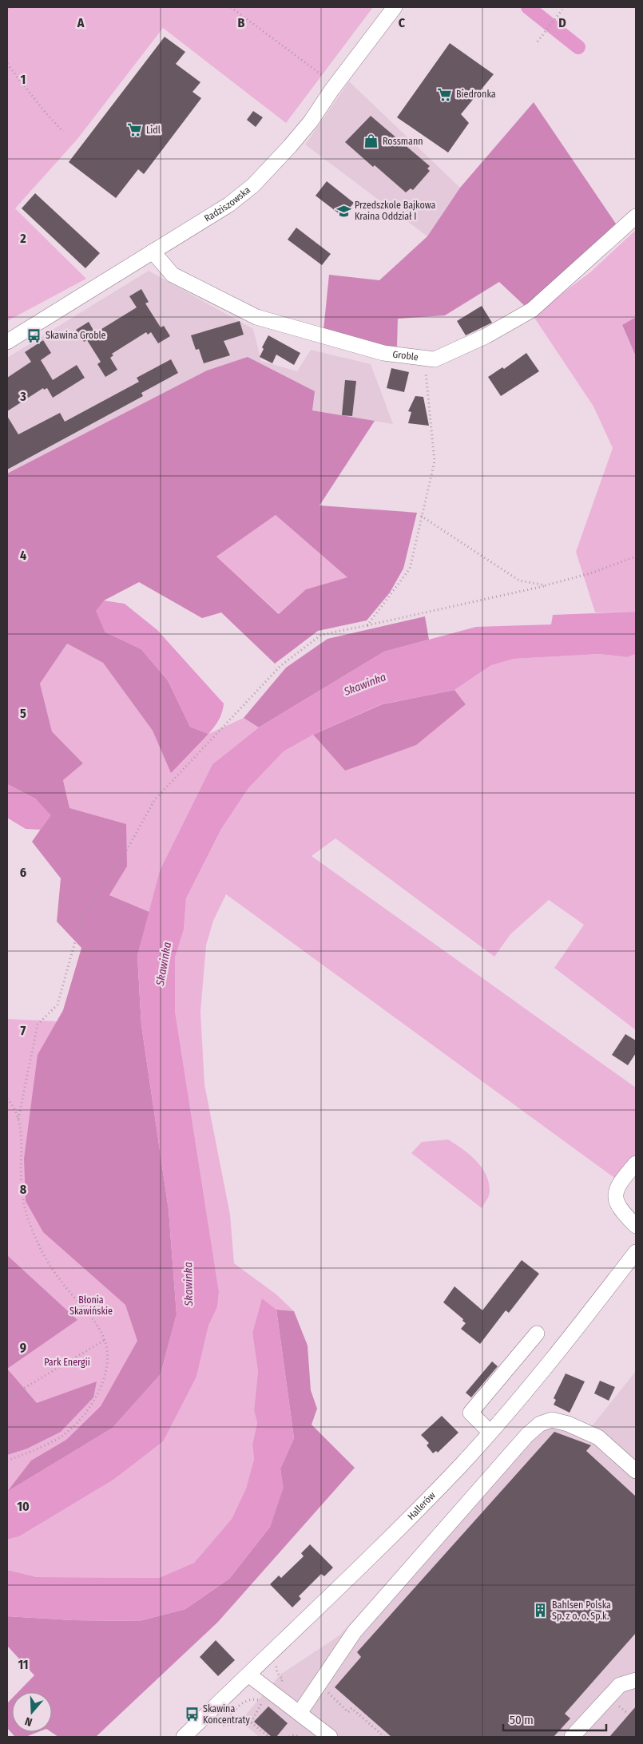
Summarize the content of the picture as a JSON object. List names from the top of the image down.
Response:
{
  "streets": {
    "street": ["Radziszowska", "Groble", "Hallerów"]
  },
  "crossings": [
    ["Radziszowska", "Groble"]
  ],
  "water": ["Skawinka"],
  "parks": ["Błonia Skawińskie", "Park Energii"],
  "places": {
    "supermarket": ["Biedronka", "Lidl"],
    "shop": ["Rossmann"],
    "school or university": ["Przedszkole Bajkowa Kraina Oddział I"],
    "bus stop": ["Skawina Groble", "Skawina Koncentraty"],
    "building": ["Bahlsen Polska Sp. z o. o. Sp.k."]
  },
  "scale_bar": "50 m",
  "north": "bottom",
  "grid": {
    "columns": [
      "A",
      "B",
      "C",
      "D"
    ],
    "rows": [
      "1",
      "2",
      "3",
      "4",
      "5",
      "6",
      "7",
      "8",
      "9",
      "10",
      "11"
    ]
  }
}
